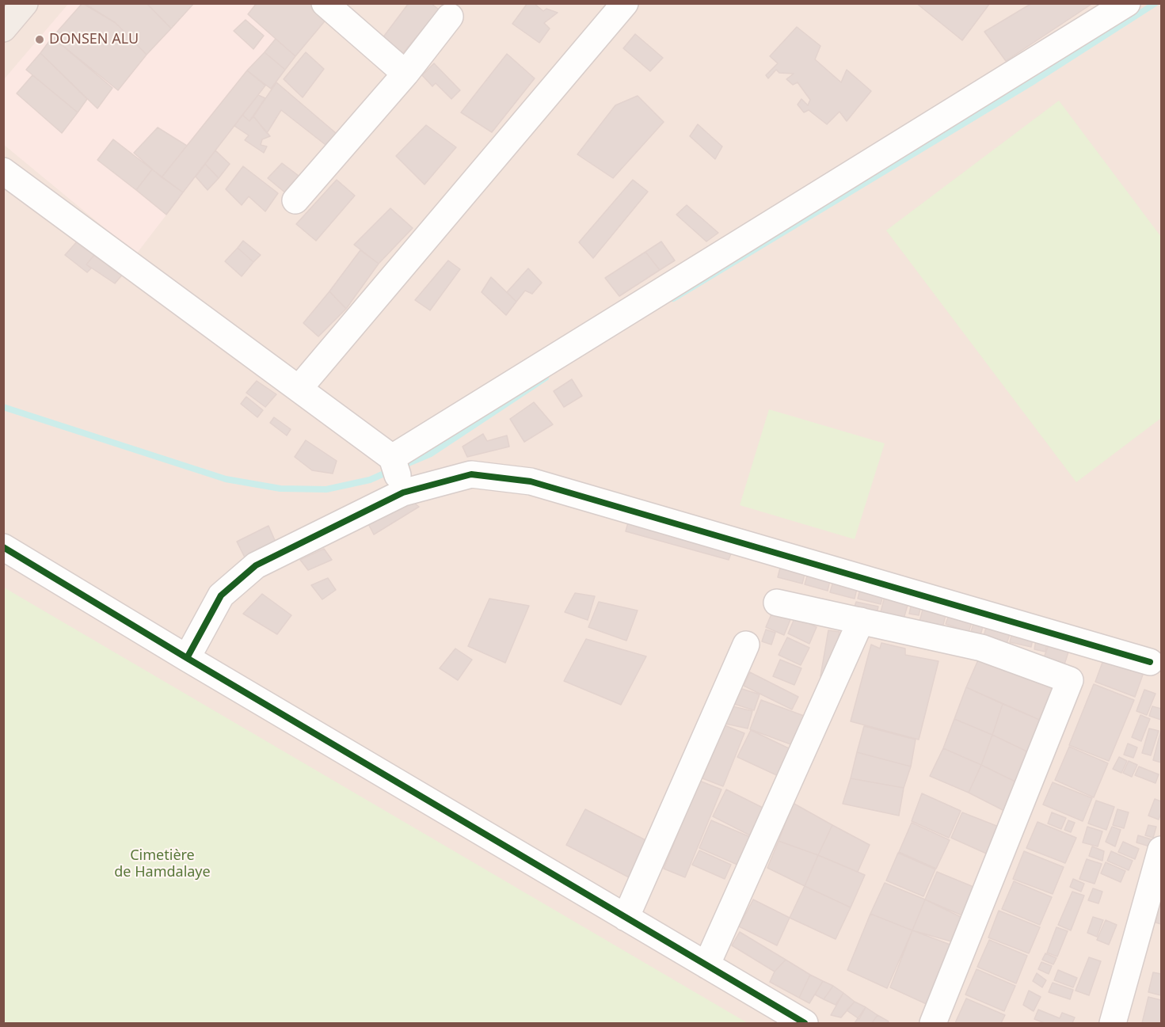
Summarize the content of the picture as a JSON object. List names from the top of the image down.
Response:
{
  "parks": ["Cimetière de Hamdalaye"],
  "places": ["DONSEN ALU"]
}
